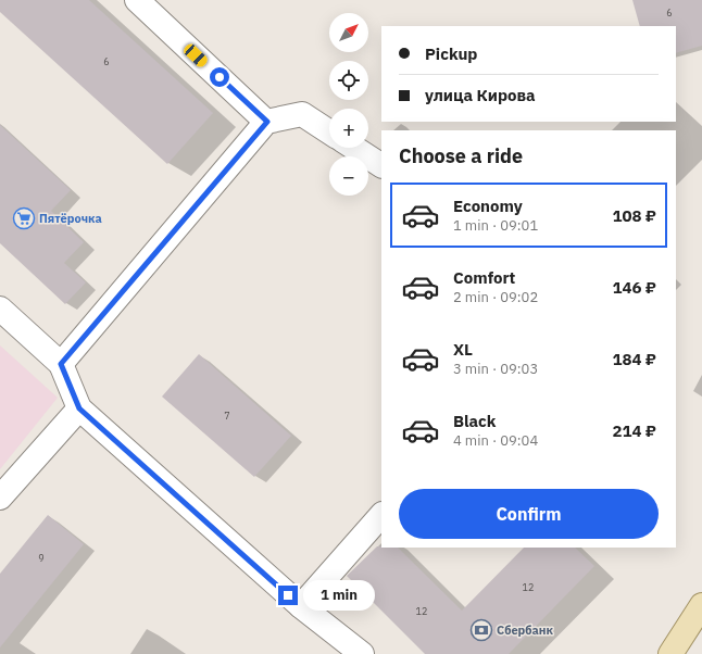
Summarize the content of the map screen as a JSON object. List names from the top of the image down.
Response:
{
  "places": {
    "supermarket": ["Пятёрочка"],
    "bank": ["Сбербанк"]
  },
  "house_numbers": [
    "6",
    "6",
    "7",
    "9",
    "12",
    "12"
  ],
  "north": "top right",
  "page": {
    "map_buttons": ["+", "−"],
    "banner": ["Pickup", "улица Кирова"],
    "heading": "Choose a ride",
    "list": [
      {
        "name": "Economy",
        "note": "1 min · 09:01",
        "value": "108 ₽"
      },
      {
        "name": "Comfort",
        "note": "2 min · 09:02",
        "value": "146 ₽"
      },
      {
        "name": "XL",
        "note": "3 min · 09:03",
        "value": "184 ₽"
      },
      {
        "name": "Black",
        "note": "4 min · 09:04",
        "value": "214 ₽"
      }
    ],
    "buttons": "Confirm",
    "bubble": "1 min"
  }
}
